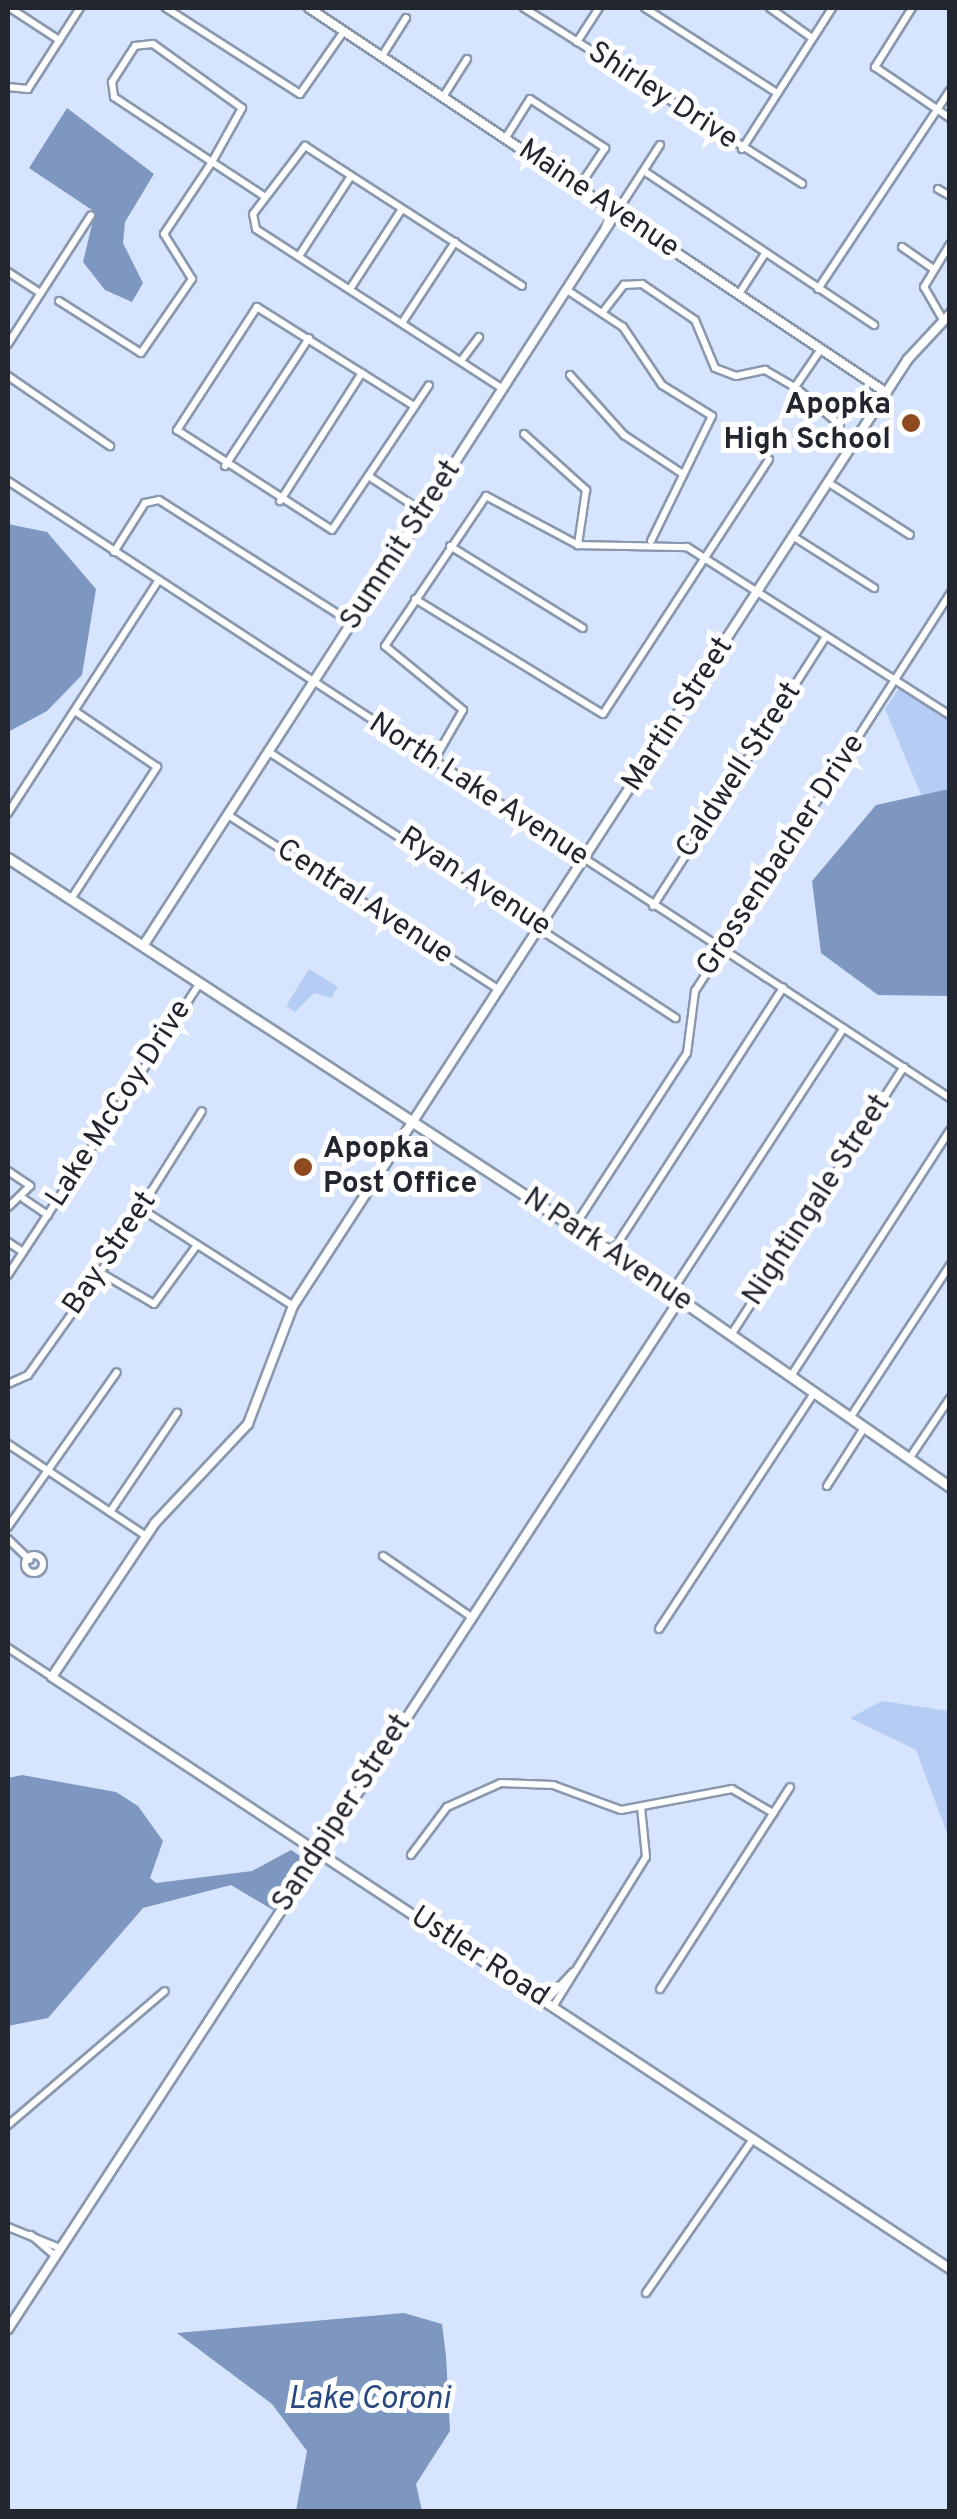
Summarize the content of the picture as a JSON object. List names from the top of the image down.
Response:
{
  "streets": {
    "main road": ["N Park Avenue"],
    "street": [
      "Shirley Drive",
      "Maine Avenue",
      "Summit Street",
      "Martin Street",
      "Caldwell Street",
      "North Lake Avenue",
      "Grossenbacher Drive",
      "Ryan Avenue",
      "Central Avenue",
      "Lake McCoy Drive",
      "Nightingale Street",
      "Bay Street",
      "Sandpiper Street",
      "Ustler Road"
    ]
  },
  "crossings": [
    ["Maine Avenue", "Summit Street"],
    ["Maine Avenue", "Martin Street"],
    ["Summit Street", "North Lake Avenue"],
    ["Summit Street", "Ryan Avenue"],
    ["Summit Street", "Central Avenue"],
    ["Summit Street", "N Park Avenue"],
    ["Martin Street", "North Lake Avenue"],
    ["Martin Street", "Ryan Avenue"],
    ["Martin Street", "Central Avenue"],
    ["Martin Street", "N Park Avenue"],
    ["Martin Street", "Ustler Road"],
    ["Caldwell Street", "North Lake Avenue"],
    ["North Lake Avenue", "Grossenbacher Drive"],
    ["North Lake Avenue", "Nightingale Street"],
    ["North Lake Avenue", "Sandpiper Street"],
    ["Grossenbacher Drive", "N Park Avenue"],
    ["Lake McCoy Drive", "N Park Avenue"],
    ["Nightingale Street", "N Park Avenue"],
    ["N Park Avenue", "Sandpiper Street"],
    ["Sandpiper Street", "Ustler Road"]
  ],
  "water": ["Lake Coroni"],
  "places": ["Apopka High School", "Apopka Post Office"]
}
